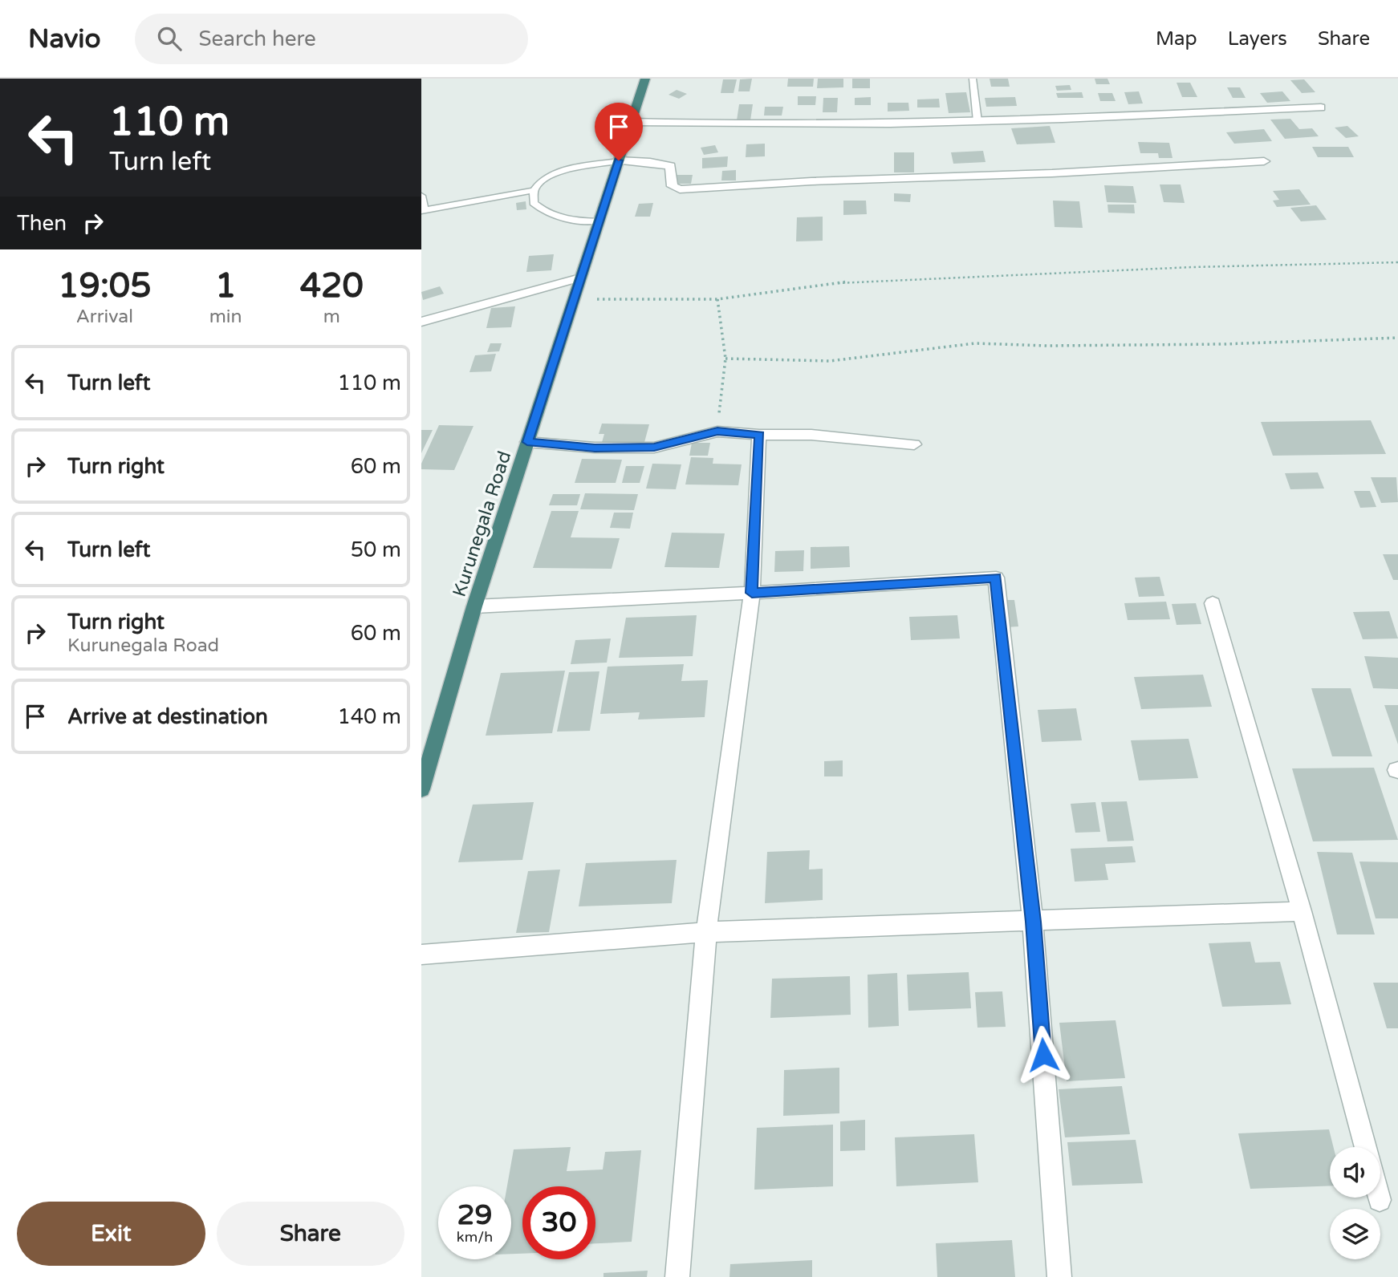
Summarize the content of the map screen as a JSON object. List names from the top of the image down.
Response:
{
  "streets": {
    "highway": ["Kurunegala Road"]
  },
  "page": {
    "header": "Navio",
    "search": "Search here",
    "nav": ["Map", "Layers", "Share"],
    "turn": ["110 m", "Turn left"],
    "then": "Then",
    "eta": [
      "19:05",
      "Arrival",
      "1",
      "min",
      "420",
      "m"
    ],
    "list": [
      {
        "name": "Turn left",
        "value": "110 m"
      },
      {
        "name": "Turn right",
        "value": "60 m"
      },
      {
        "name": "Turn left",
        "value": "50 m"
      },
      {
        "name": "Turn right",
        "note": "Kurunegala Road",
        "value": "60 m"
      },
      {
        "name": "Arrive at destination",
        "value": "140 m"
      }
    ],
    "speed": "29 km/h",
    "limit": "30",
    "buttons": ["Exit", "Share"]
  }
}
